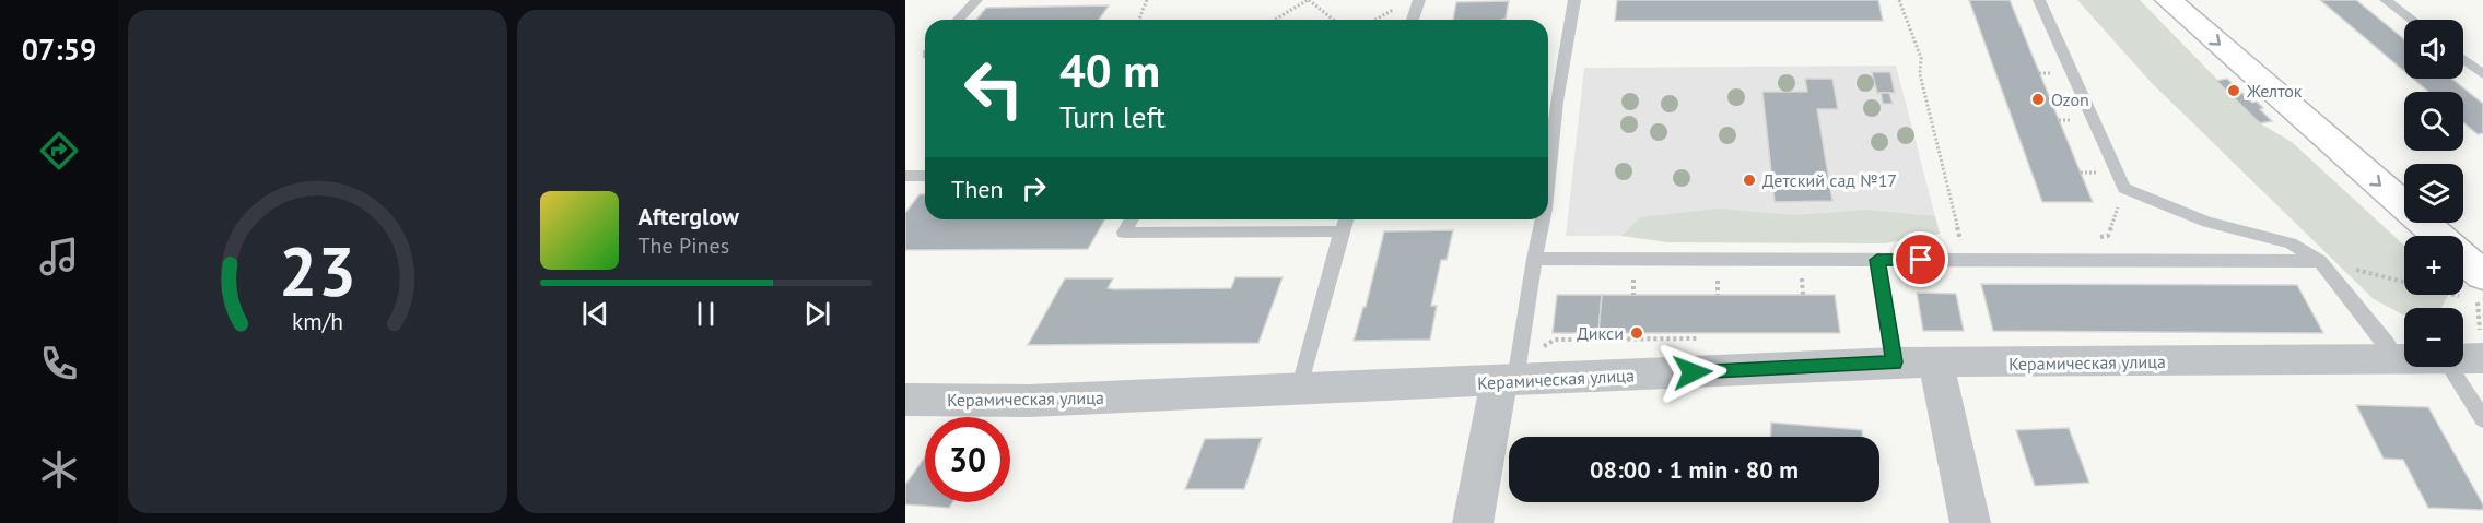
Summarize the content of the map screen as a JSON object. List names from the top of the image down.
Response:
{
  "streets": {
    "street": ["Керамическая улица"]
  },
  "places": [
    "Желток",
    "Ozon",
    "Детский сад №17",
    "Дикси"
  ],
  "page": {
    "tabs": "07:59",
    "map_buttons": ["+", "−"],
    "turn": ["40 m", "Turn left"],
    "then": "Then",
    "song": ["Afterglow", "The Pines"],
    "limit": "30",
    "trip": "08:00 · 1 min · 80 m",
    "gauge": ["23", "km/h"]
  }
}
